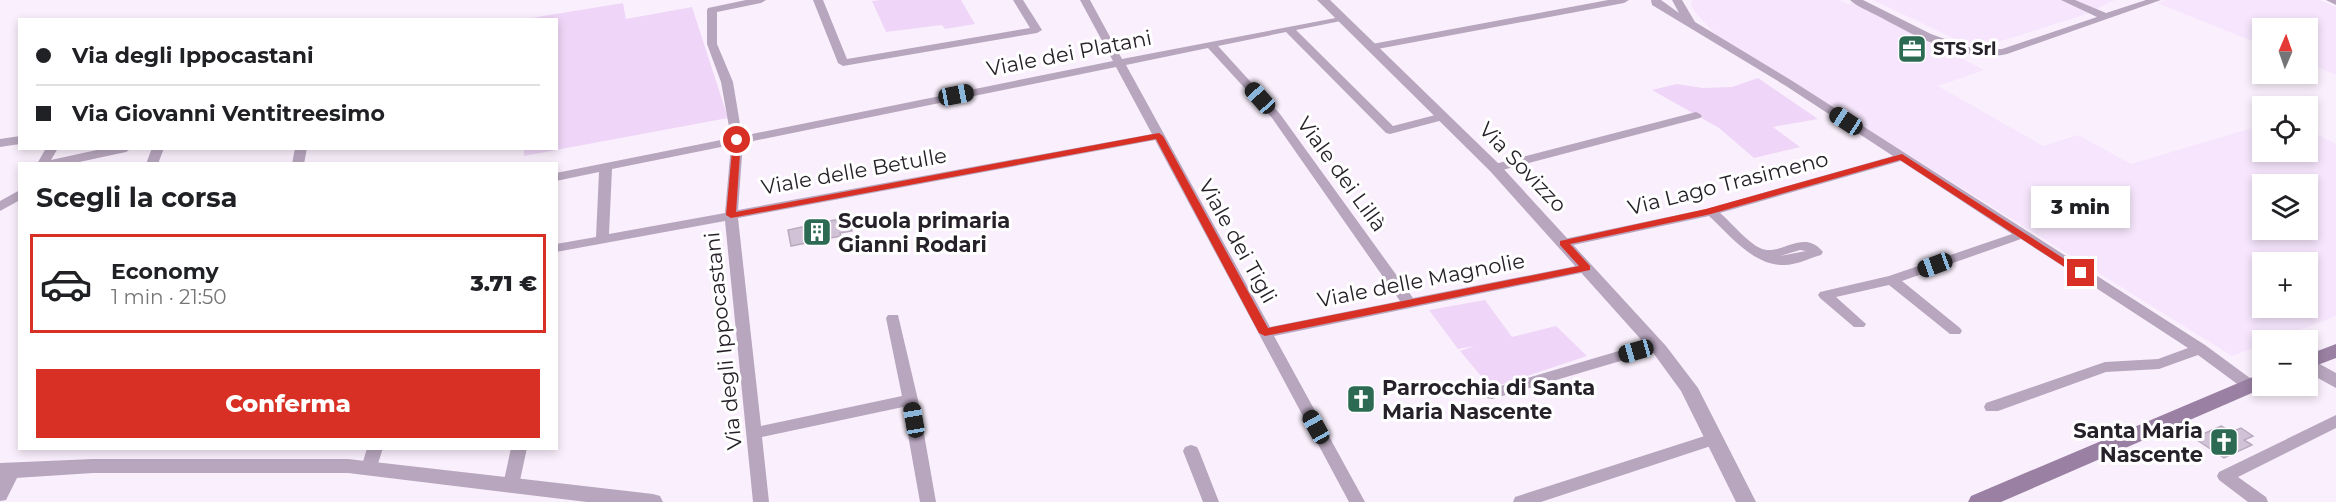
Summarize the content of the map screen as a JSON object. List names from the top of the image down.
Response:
{
  "streets": {
    "street": [
      "Viale dei Platani",
      "Via Sovizzo",
      "Viale delle Betulle",
      "Viale dei Lillà",
      "Via Lago Trasimeno",
      "Viale dei Tigli",
      "Viale delle Magnolie",
      "Via degli Ippocastani"
    ]
  },
  "crossings": [
    ["Viale dei Platani", "Via Sovizzo"],
    ["Viale dei Platani", "Viale dei Lillà"],
    ["Viale dei Platani", "Viale dei Tigli"],
    ["Viale dei Platani", "Via degli Ippocastani"],
    ["Via Sovizzo", "Via Lago Trasimeno"],
    ["Via Sovizzo", "Viale delle Magnolie"],
    ["Viale delle Betulle", "Viale dei Tigli"],
    ["Viale delle Betulle", "Via degli Ippocastani"],
    ["Viale dei Lillà", "Viale delle Magnolie"],
    ["Viale dei Tigli", "Viale delle Magnolie"]
  ],
  "places": {
    "office": ["STS Srl"],
    "building": ["Scuola primaria Gianni Rodari"],
    "church": ["Parrocchia di Santa Maria Nascente", "Santa Maria Nascente"]
  },
  "north": "top",
  "page": {
    "map_buttons": ["+", "−"],
    "banner": ["Via degli Ippocastani", "Via Giovanni Ventitreesimo"],
    "heading": "Scegli la corsa",
    "bubble": "3 min",
    "list": [
      {
        "name": "Economy",
        "note": "1 min · 21:50",
        "value": "3.71 €"
      }
    ],
    "buttons": "Conferma"
  }
}
